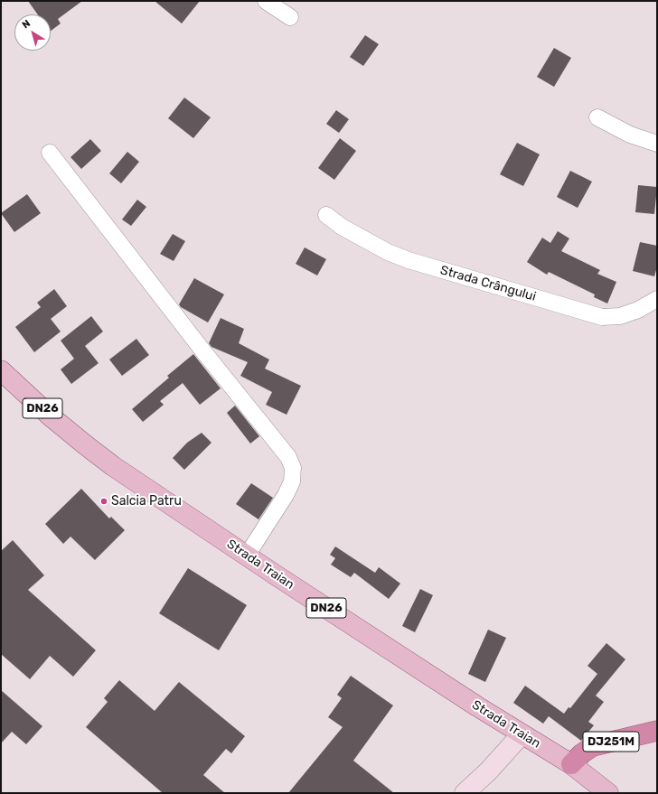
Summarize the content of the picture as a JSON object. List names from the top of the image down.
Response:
{
  "streets": {
    "highway": ["DJ251M"],
    "main road": ["DN26", "Strada Traian"],
    "street": ["Strada Crângului"]
  },
  "crossings": [
    ["Strada Traian", "DJ251M"]
  ],
  "places": ["Salcia Patru"],
  "north": "top left"
}
